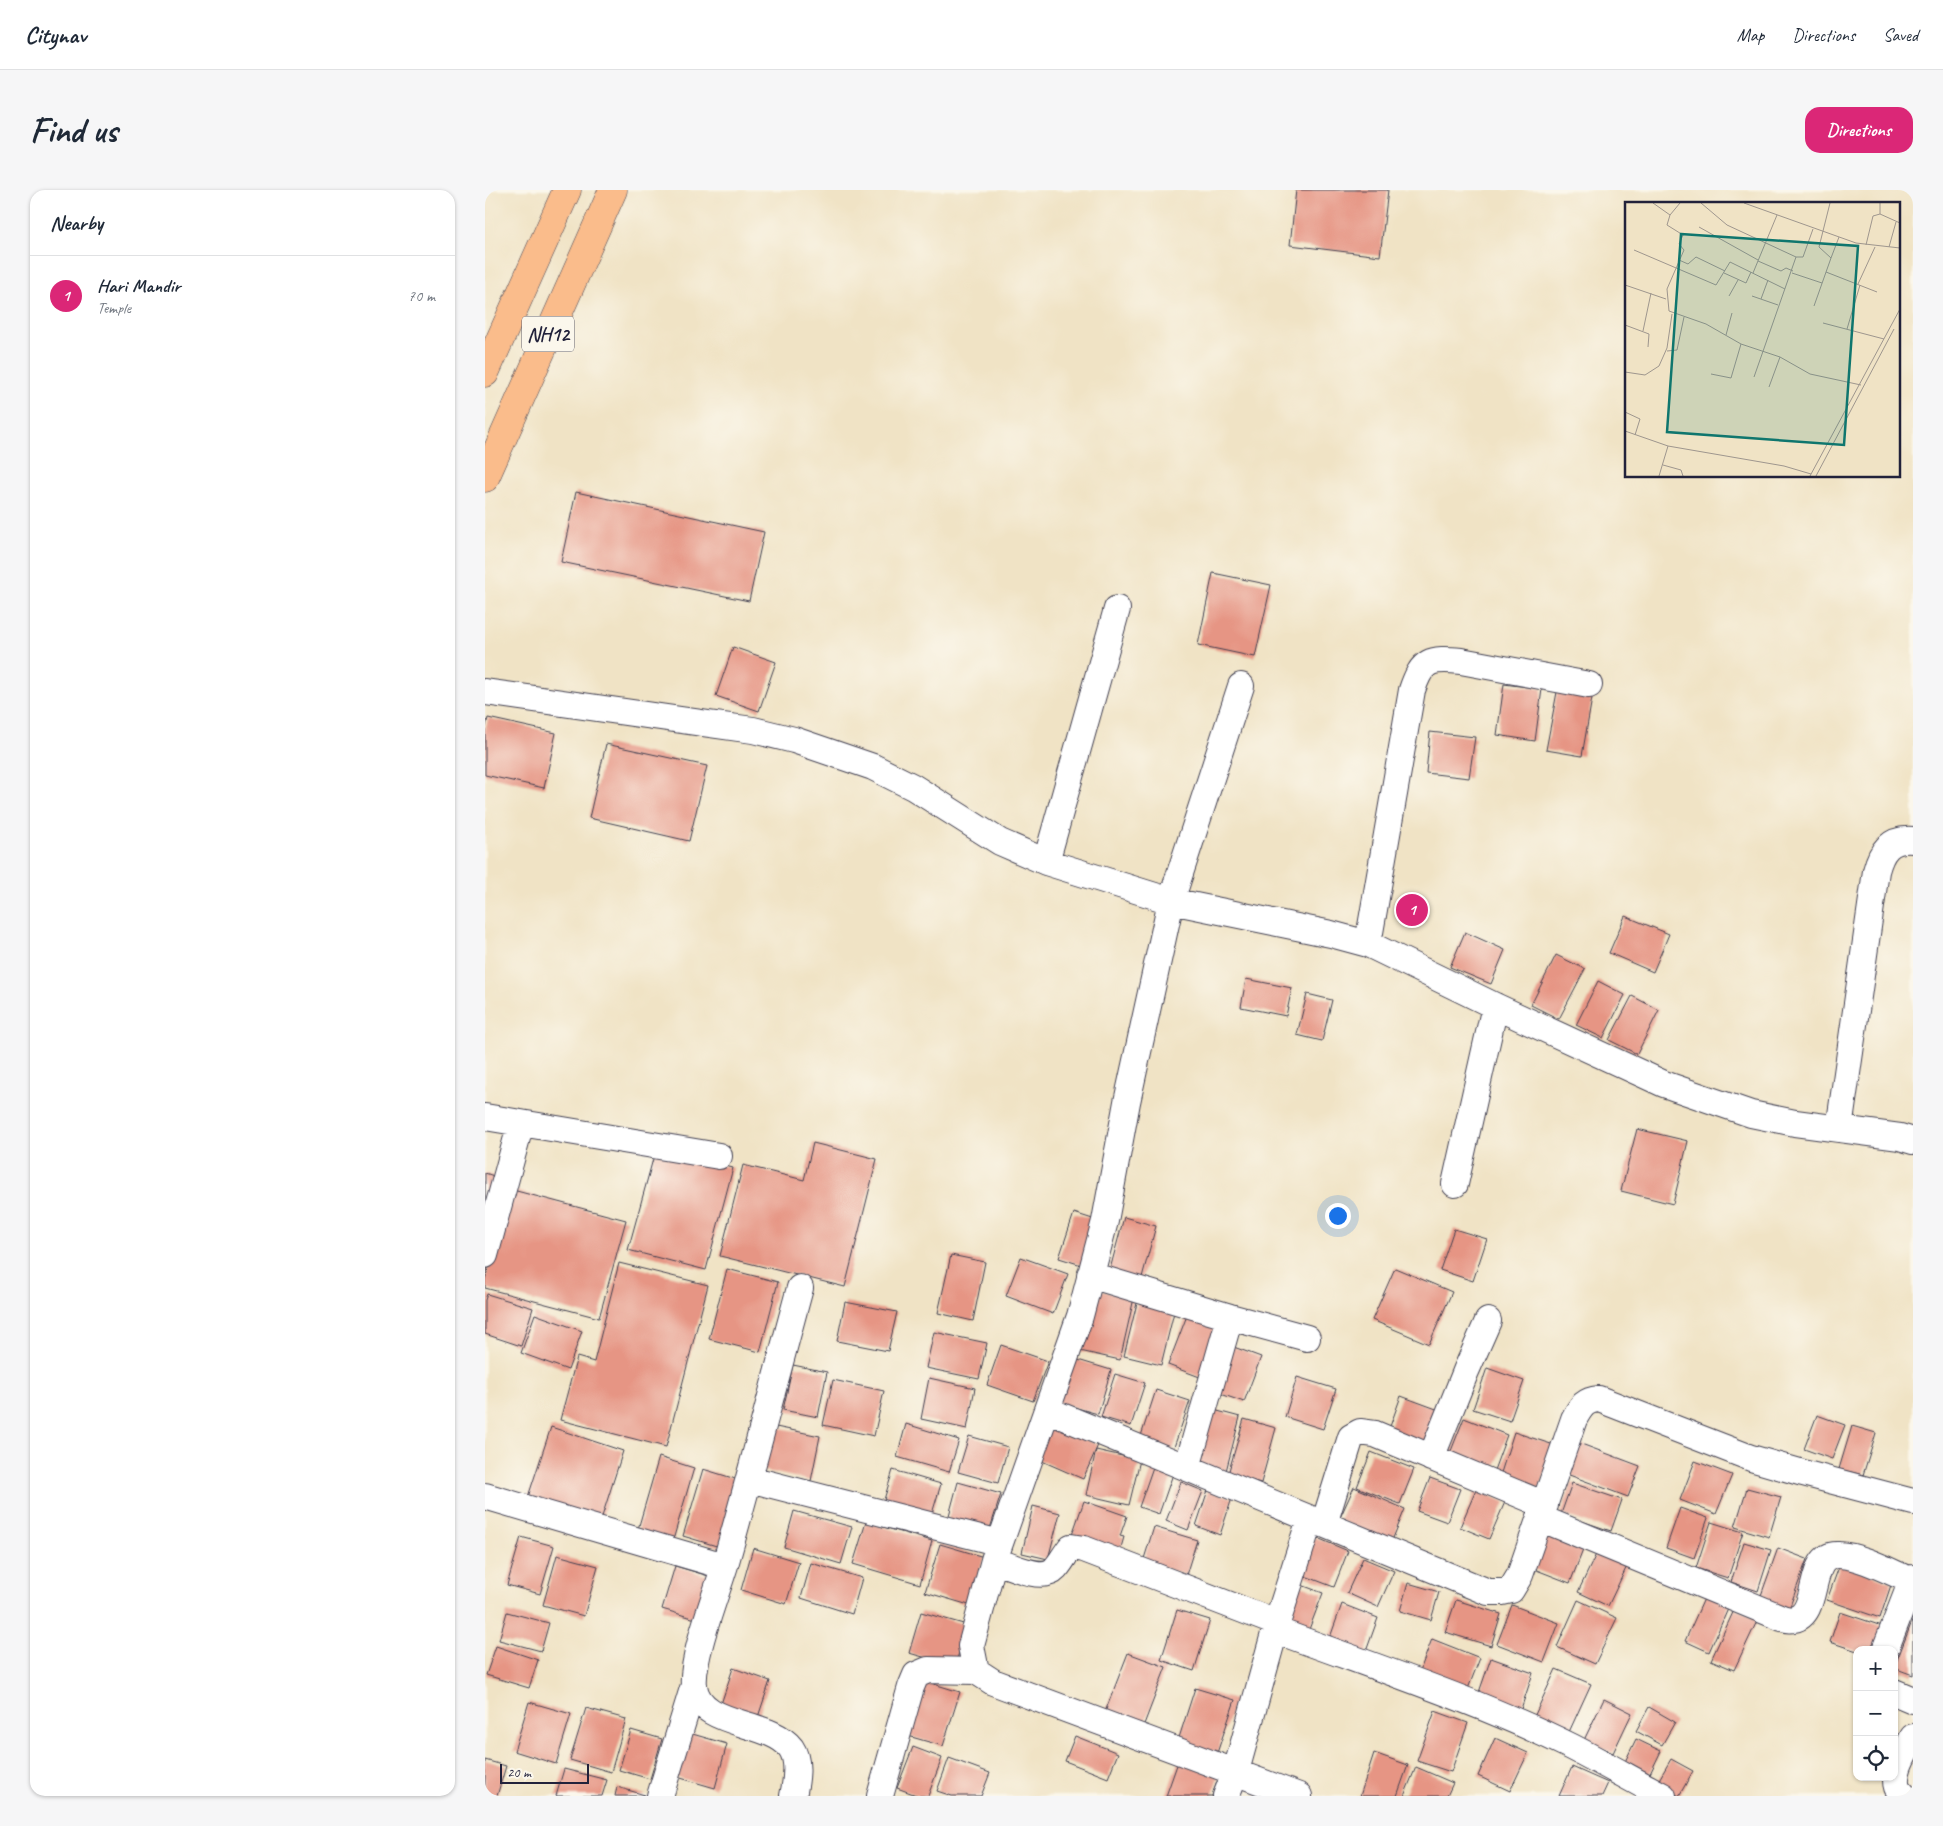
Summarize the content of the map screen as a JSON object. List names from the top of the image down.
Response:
{
  "streets": {
    "highway": ["NH12"]
  },
  "scale_bar": "20 m",
  "page": {
    "header": "Citynav",
    "nav": ["Map", "Directions", "Saved"],
    "buttons": "Directions",
    "title": "Find us",
    "heading": "Nearby",
    "list": [
      {
        "mark": "1",
        "name": "Hari Mandir",
        "note": "Temple",
        "value": "70 m"
      }
    ],
    "pins": "1",
    "map_buttons": ["+", "−"],
    "scale": "20 m"
  }
}
